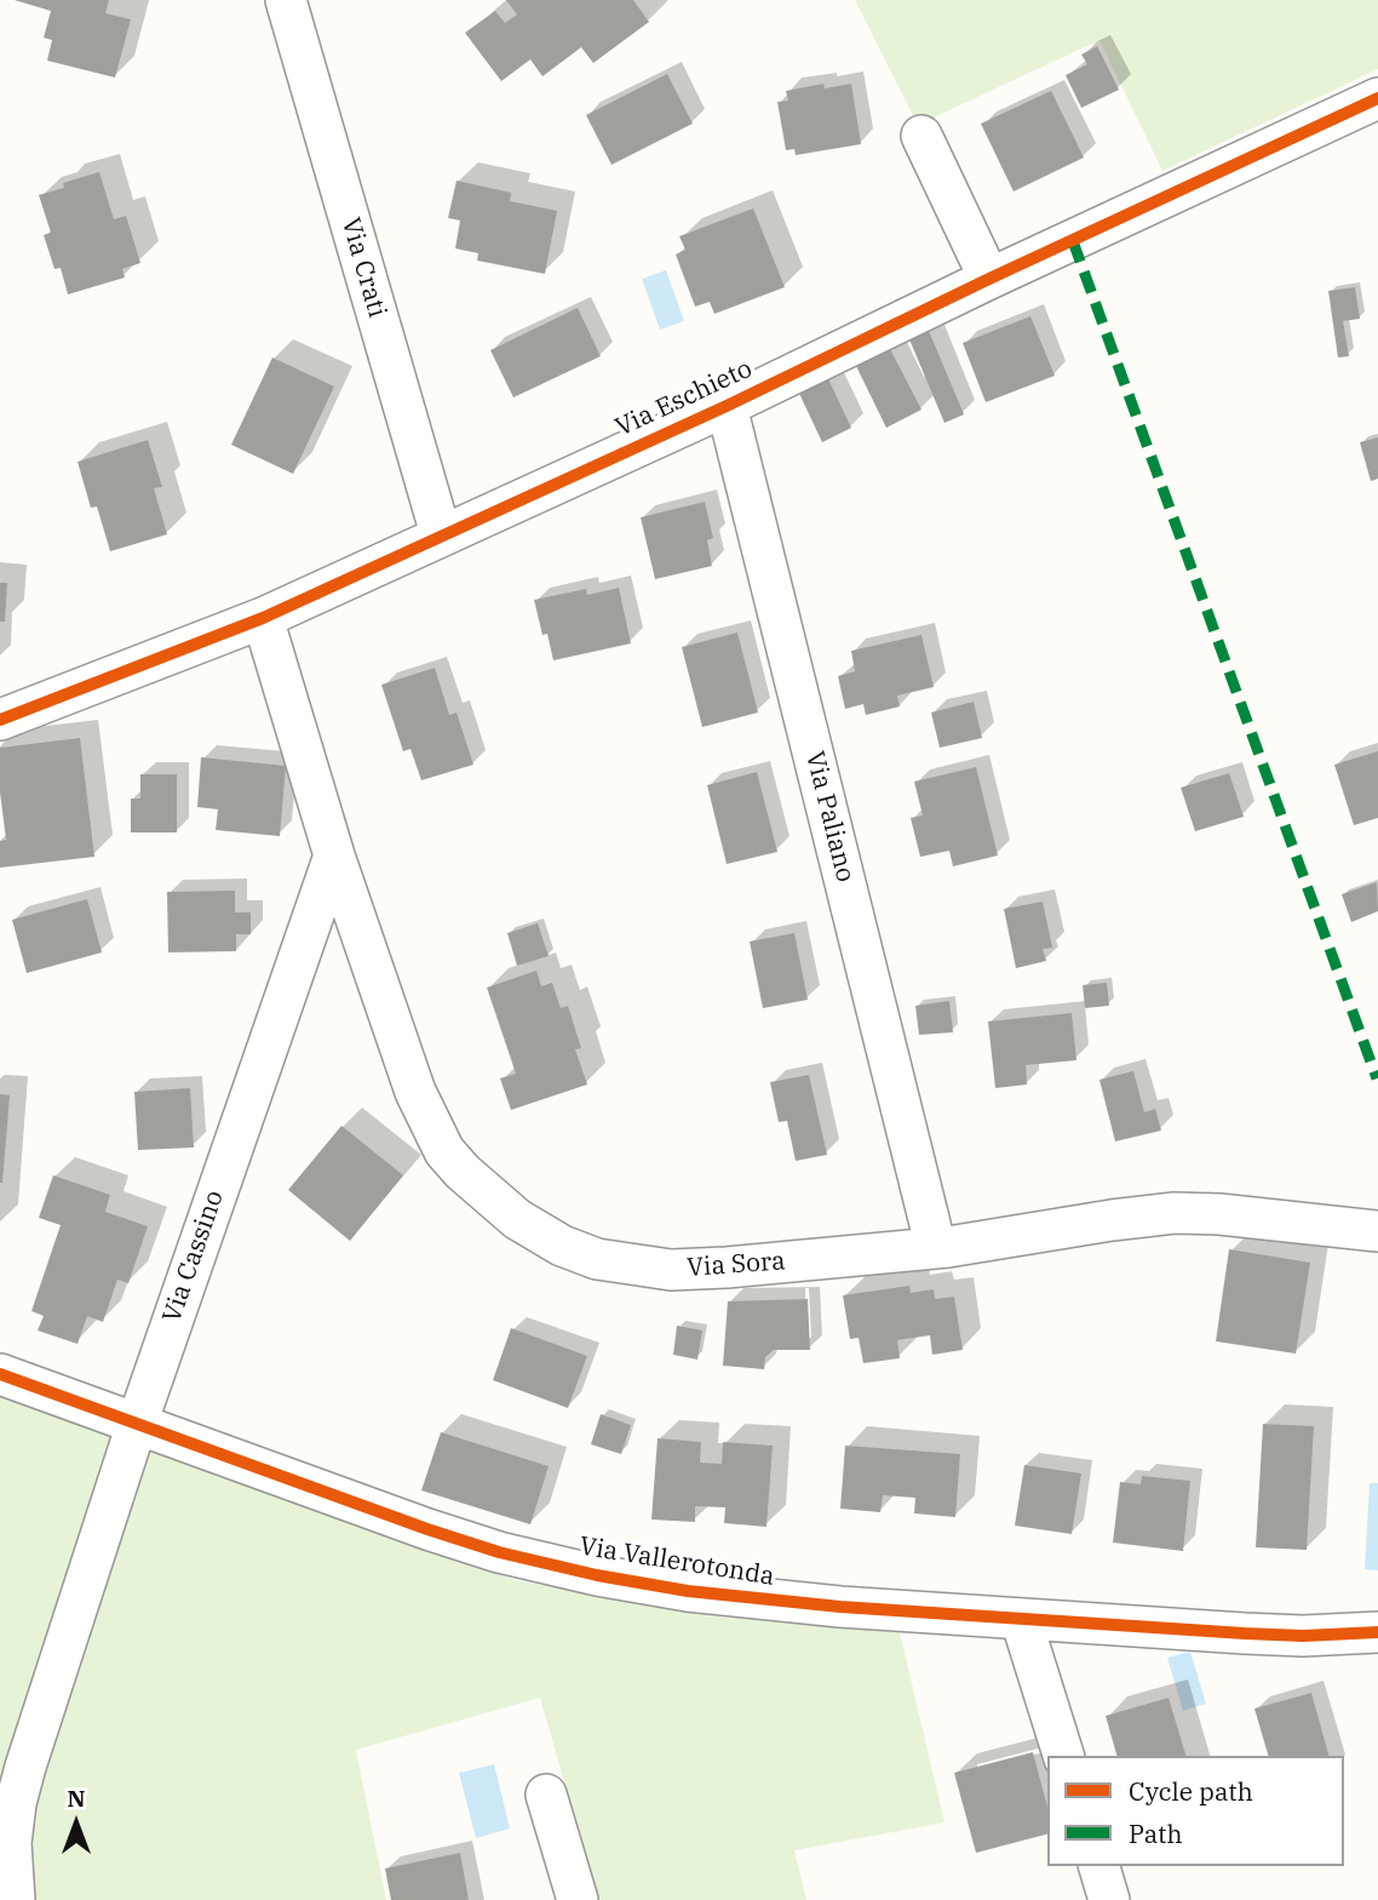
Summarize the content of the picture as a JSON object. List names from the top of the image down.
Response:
{
  "streets": {
    "street": [
      "Via Crati",
      "Via Eschieto",
      "Via Paliano",
      "Via Cassino",
      "Via Sora",
      "Via Vallerotonda"
    ]
  },
  "crossings": [
    ["Via Crati", "Via Eschieto"],
    ["Via Eschieto", "Via Paliano"],
    ["Via Cassino", "Via Sora"],
    ["Via Cassino", "Via Vallerotonda"]
  ],
  "legend": ["Cycle path", "Path"],
  "north": "top"
}
